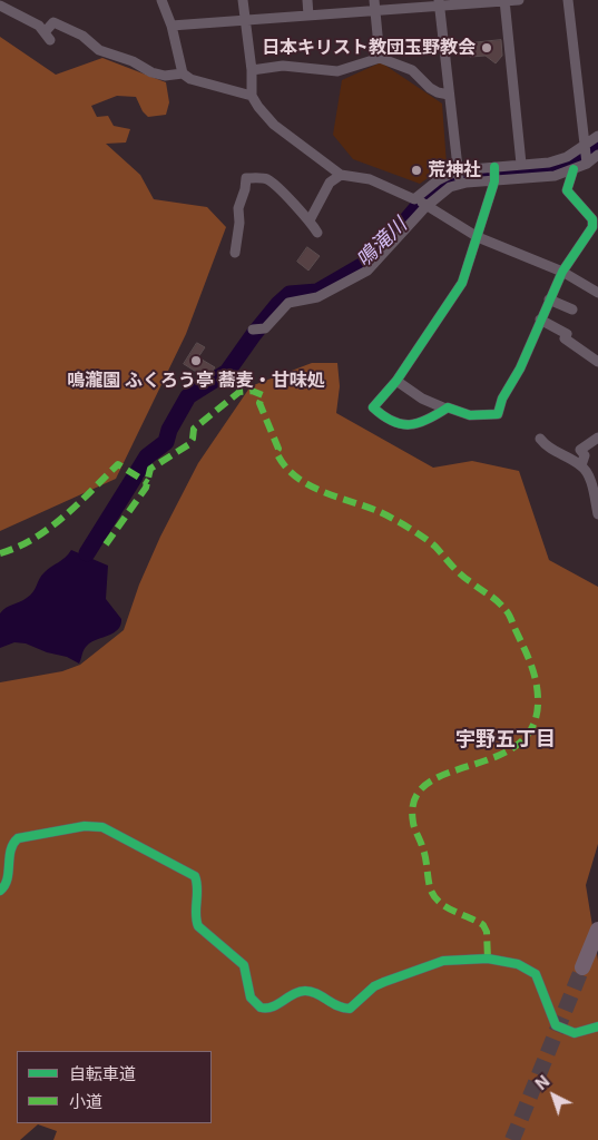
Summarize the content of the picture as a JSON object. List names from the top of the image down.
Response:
{
  "districts": ["宇野五丁目"],
  "water": ["鳴滝川"],
  "places": ["日本キリスト教団玉野教会", "荒神社", "鳴瀧園 ふくろう亭 蕎麦・甘味処"],
  "legend": ["自転車道", "小道"],
  "north": "top left"
}
